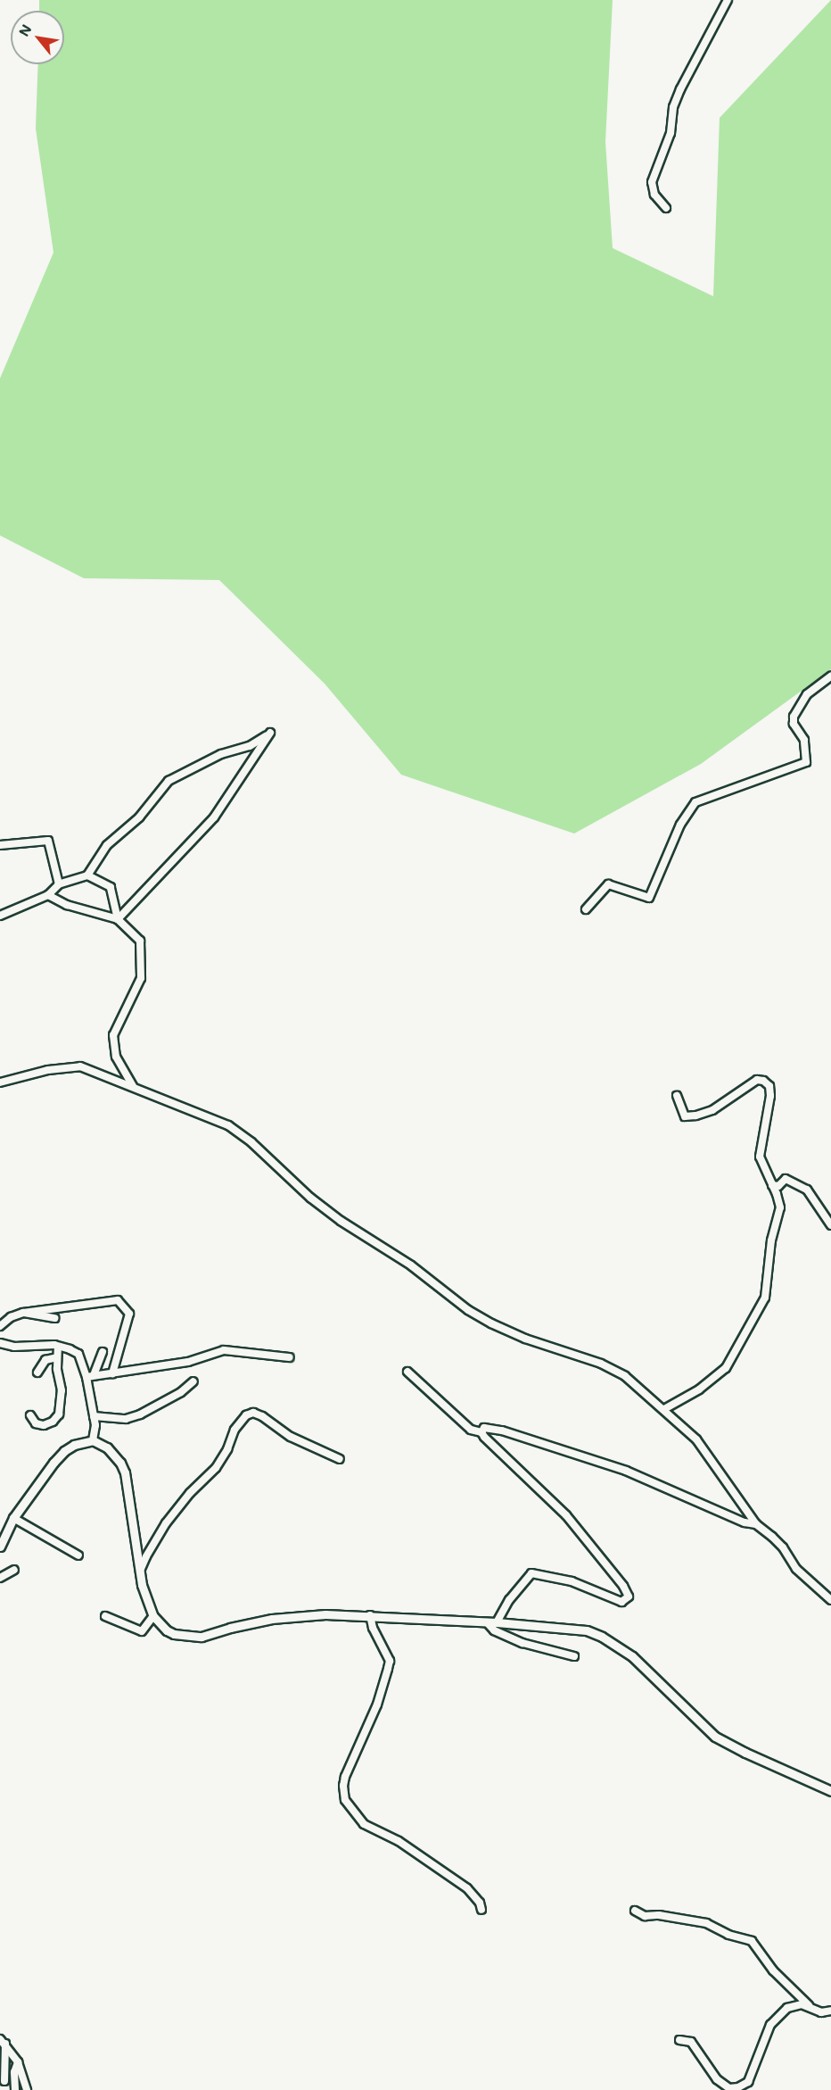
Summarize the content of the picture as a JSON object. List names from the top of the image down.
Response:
{
  "north": "top left"
}
